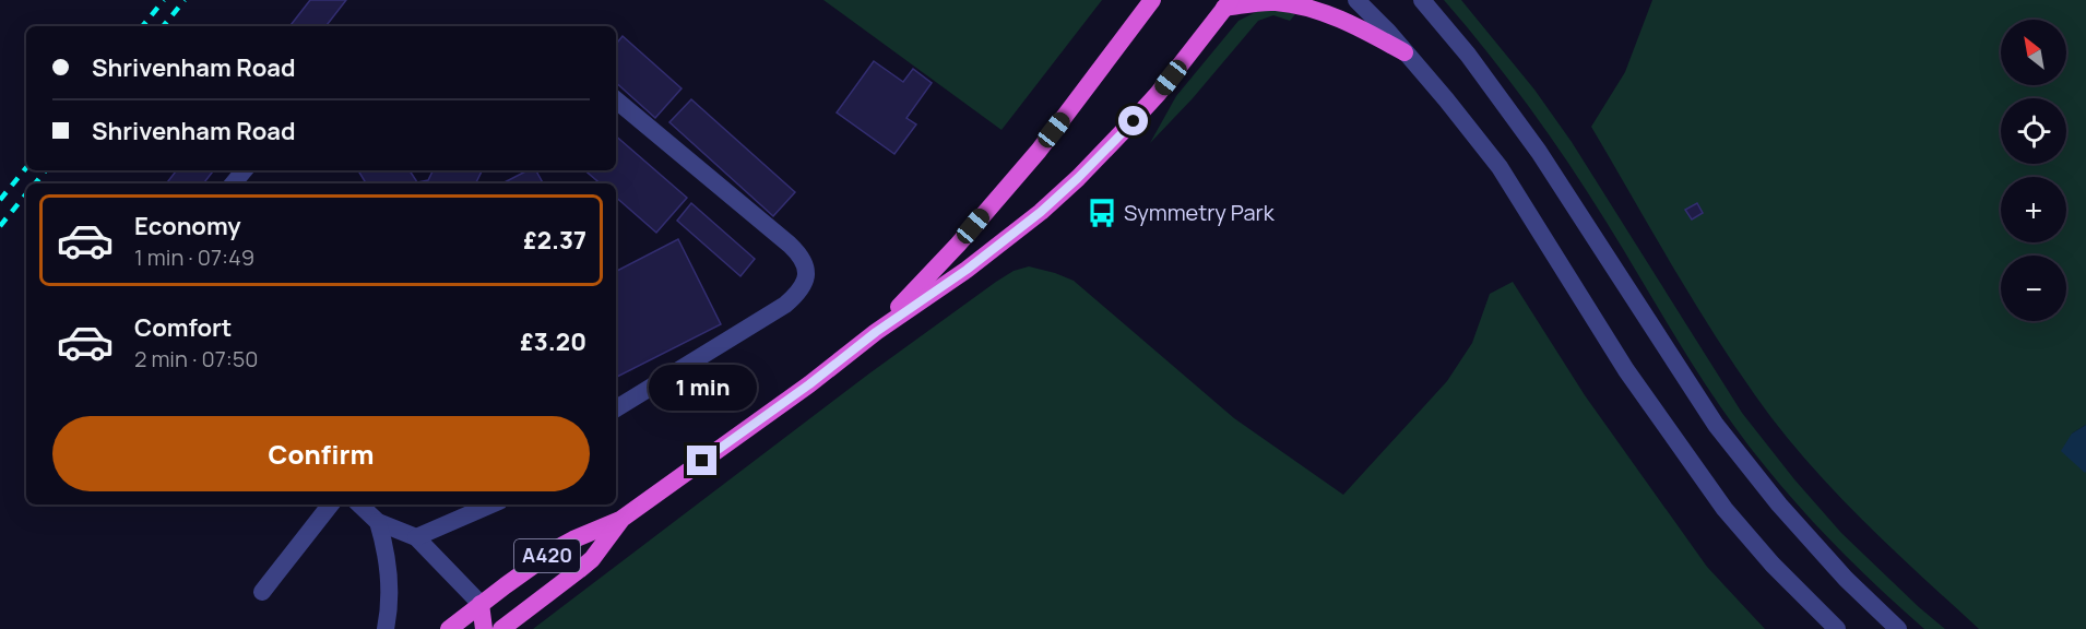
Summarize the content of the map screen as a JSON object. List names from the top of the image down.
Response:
{
  "streets": {
    "highway": ["A420"]
  },
  "places": {
    "bus stop": ["Symmetry Park"]
  },
  "north": "top left",
  "page": {
    "map_buttons": ["+", "−"],
    "banner": ["Shrivenham Road", "Shrivenham Road"],
    "list": [
      {
        "name": "Economy",
        "note": "1 min · 07:49",
        "value": "£2.37"
      },
      {
        "name": "Comfort",
        "note": "2 min · 07:50",
        "value": "£3.20"
      }
    ],
    "bubble": "1 min",
    "buttons": "Confirm"
  }
}
